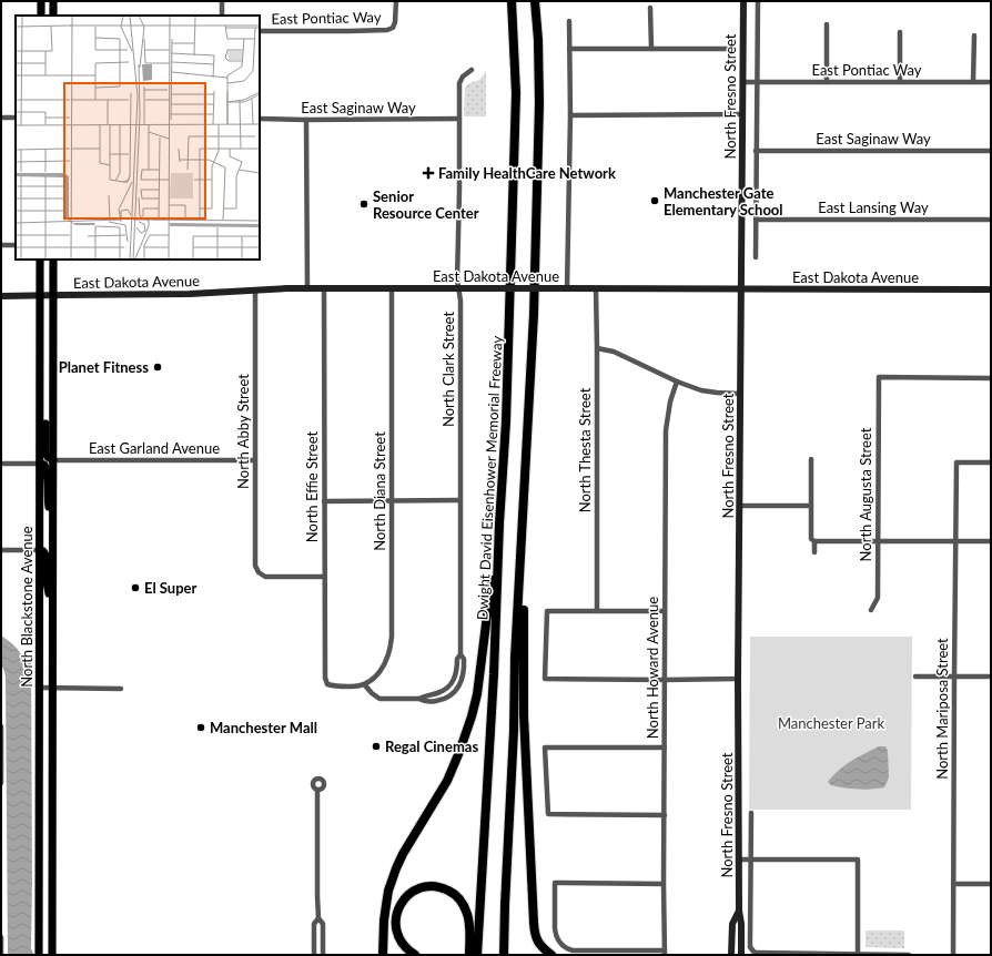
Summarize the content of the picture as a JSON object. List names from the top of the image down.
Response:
{
  "streets": {
    "highway": ["Dwight David Eisenhower Memorial Freeway"],
    "main road": ["North Fresno Street", "East Dakota Avenue", "North Blackstone Avenue"],
    "street": [
      "East Pontiac Way",
      "East Saginaw Way",
      "East Lansing Way",
      "North Clark Street",
      "North Abby Street",
      "East Garland Avenue",
      "North Thesta Street",
      "North Effie Street",
      "North Diana Street",
      "North Augusta Street",
      "North Howard Avenue",
      "North Mariposa Street"
    ]
  },
  "crossings": [
    ["East Pontiac Way", "North Fresno Street"],
    ["North Fresno Street", "East Dakota Avenue"],
    ["East Saginaw Way", "North Clark Street"],
    ["East Dakota Avenue", "North Clark Street"],
    ["East Dakota Avenue", "North Abby Street"],
    ["East Dakota Avenue", "North Thesta Street"],
    ["East Dakota Avenue", "North Effie Street"],
    ["East Dakota Avenue", "North Diana Street"],
    ["East Dakota Avenue", "North Blackstone Avenue"],
    ["North Abby Street", "East Garland Avenue"],
    ["North Abby Street", "North Effie Street"],
    ["East Garland Avenue", "North Blackstone Avenue"],
    ["North Effie Street", "North Diana Street"]
  ],
  "parks": ["Manchester Park"],
  "places": {
    "health": ["Family HealthCare Network"],
    "other": [
      "Manchester Gate Elementary School",
      "Senior Resource Center",
      "Planet Fitness",
      "El Super",
      "Manchester Mall",
      "Regal Cinemas"
    ]
  }
}
